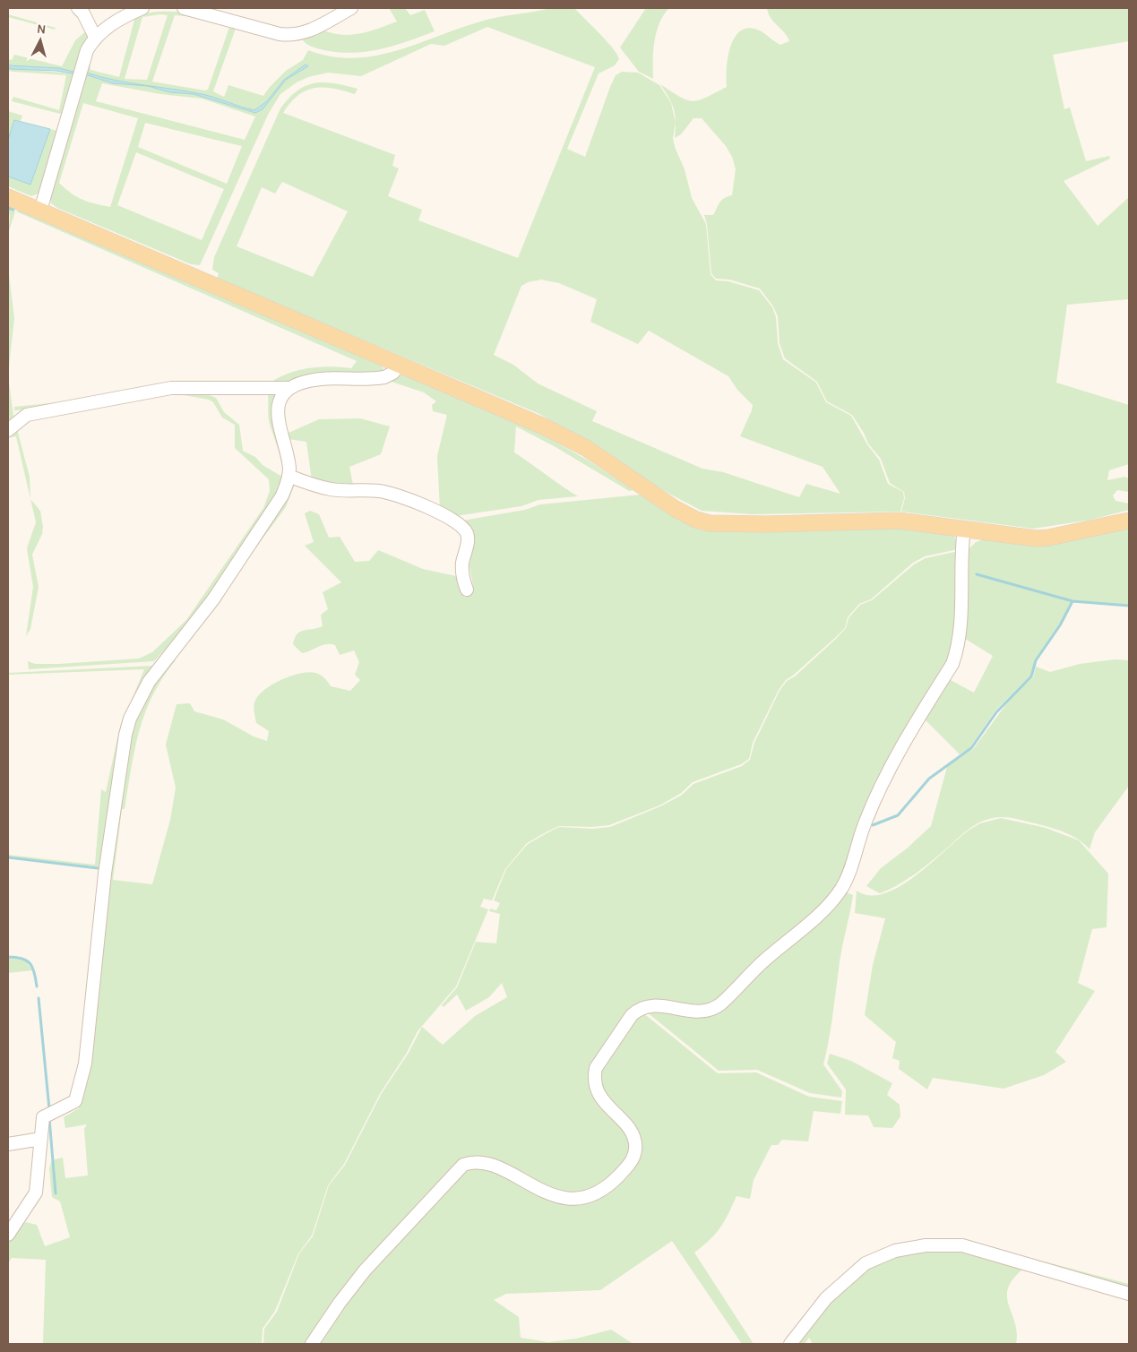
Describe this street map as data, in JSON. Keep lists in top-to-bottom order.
{
  "north": "top"
}
